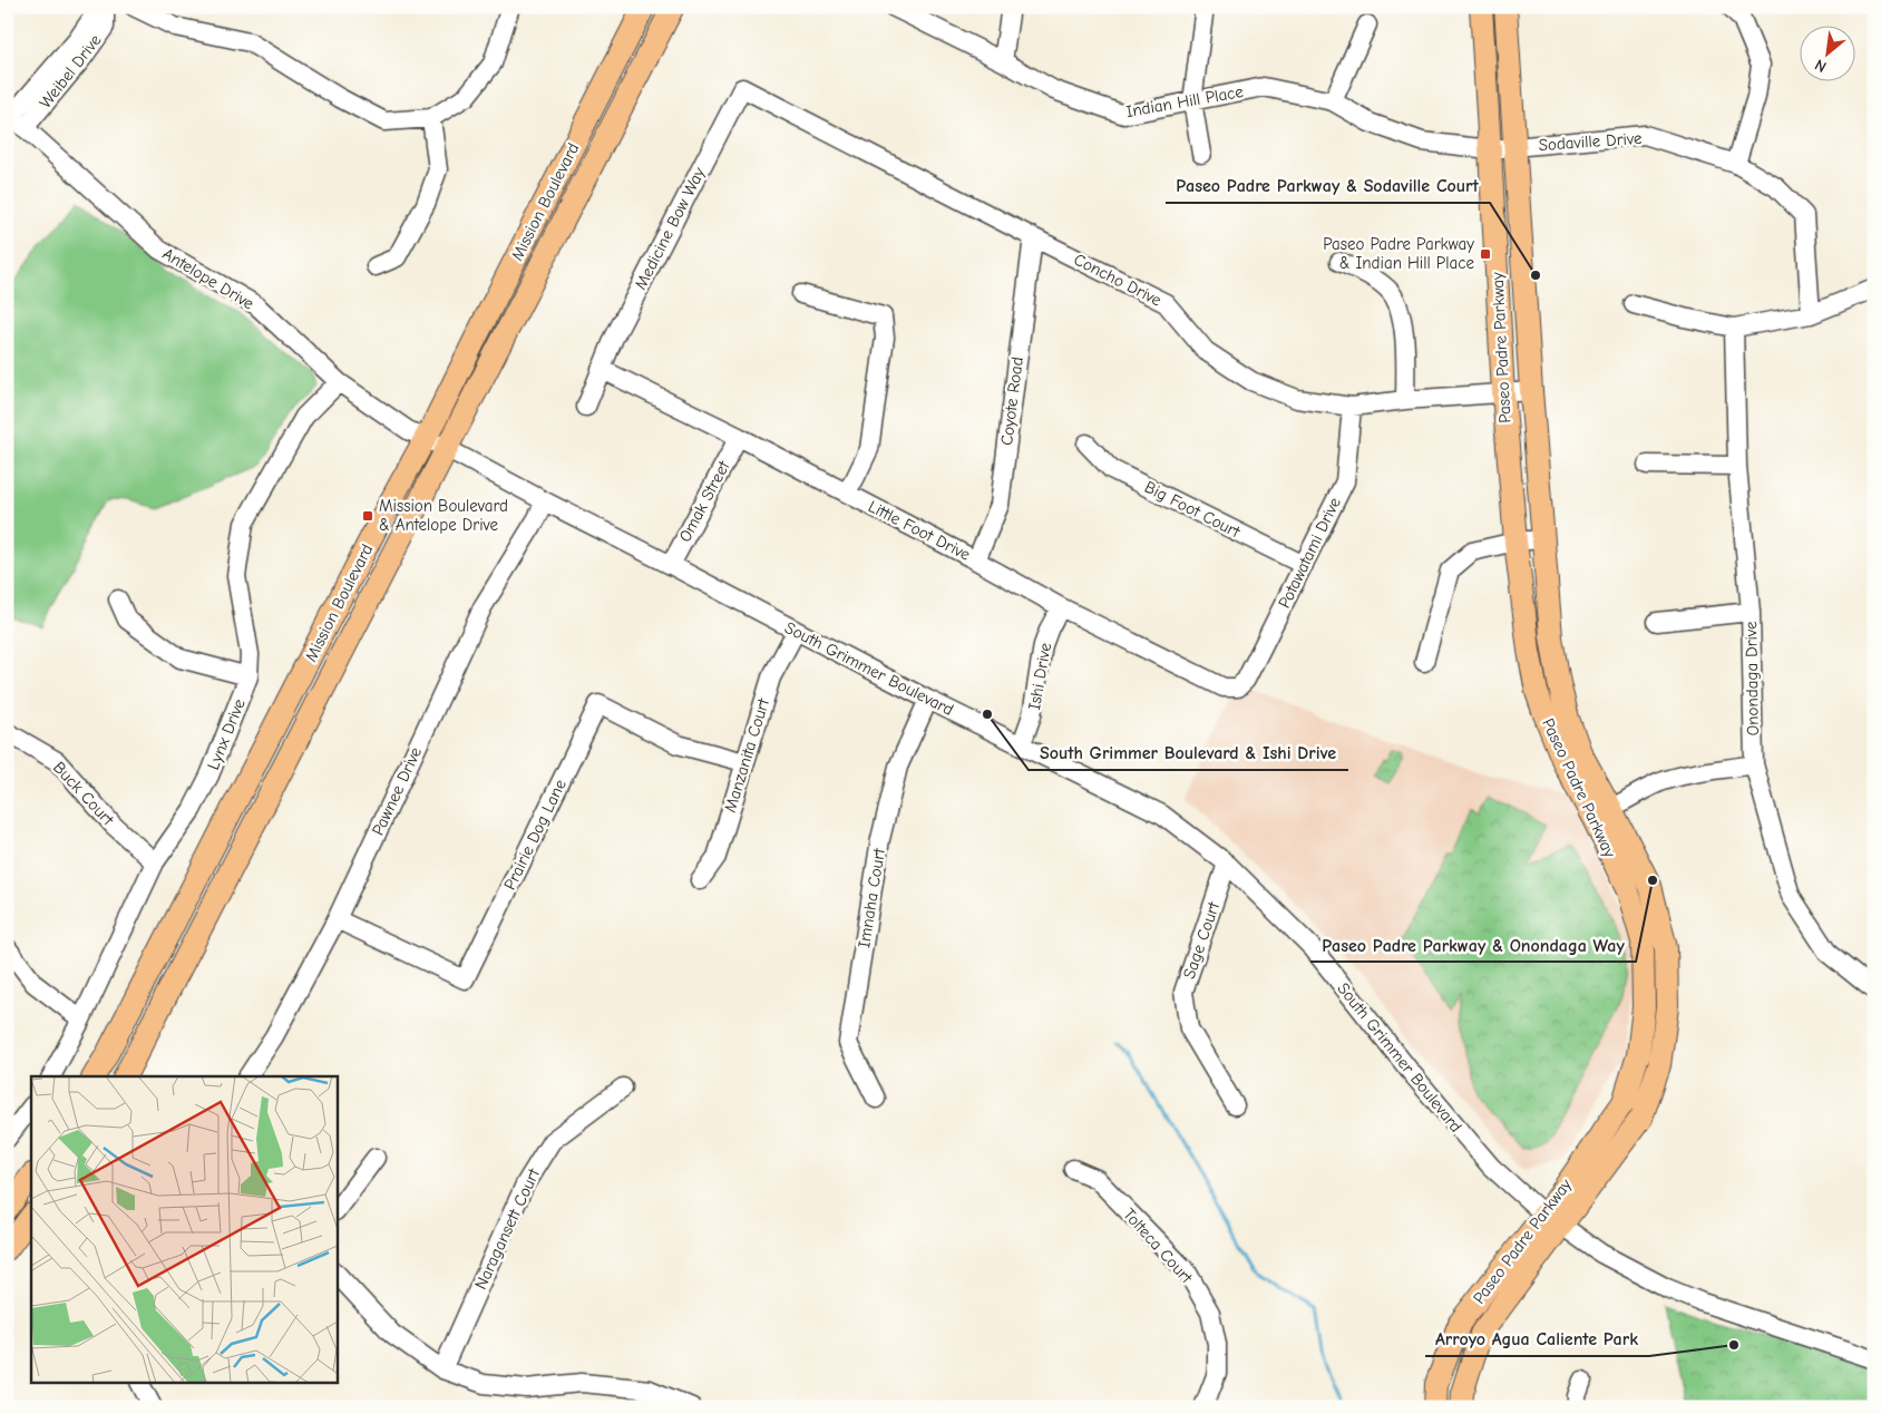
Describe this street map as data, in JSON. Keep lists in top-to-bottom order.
{
  "streets": {
    "main road": ["Mission Boulevard", "Paseo Padre Parkway"],
    "street": [
      "Weibel Drive",
      "Indian Hill Place",
      "Sodaville Drive",
      "Medicine Bow Way",
      "Antelope Drive",
      "Concho Drive",
      "Coyote Road",
      "Omak Street",
      "Big Foot Court",
      "Little Foot Drive",
      "Potawatami Drive",
      "South Grimmer Boulevard",
      "Ishi Drive",
      "Onondaga Drive",
      "Lynx Drive",
      "Manzanita Court",
      "Pawnee Drive",
      "Buck Court",
      "Prairie Dog Lane",
      "Imnaha Court",
      "Sage Court",
      "Naragansett Court",
      "Tolteca Court"
    ]
  },
  "crossings": [
    ["Weibel Drive", "Antelope Drive"],
    ["Indian Hill Place", "Sodaville Drive"],
    ["Indian Hill Place", "Paseo Padre Parkway"],
    ["Sodaville Drive", "Paseo Padre Parkway"],
    ["Mission Boulevard", "Antelope Drive"],
    ["Mission Boulevard", "South Grimmer Boulevard"],
    ["Medicine Bow Way", "Concho Drive"],
    ["Medicine Bow Way", "Little Foot Drive"],
    ["Antelope Drive", "South Grimmer Boulevard"],
    ["Antelope Drive", "Lynx Drive"],
    ["Concho Drive", "Paseo Padre Parkway"],
    ["Concho Drive", "Coyote Road"],
    ["Concho Drive", "Potawatami Drive"],
    ["Paseo Padre Parkway", "South Grimmer Boulevard"],
    ["Coyote Road", "Little Foot Drive"],
    ["Omak Street", "Little Foot Drive"],
    ["Omak Street", "South Grimmer Boulevard"],
    ["Big Foot Court", "Potawatami Drive"],
    ["Little Foot Drive", "Potawatami Drive"],
    ["Little Foot Drive", "Ishi Drive"],
    ["South Grimmer Boulevard", "Ishi Drive"],
    ["South Grimmer Boulevard", "Manzanita Court"],
    ["South Grimmer Boulevard", "Pawnee Drive"],
    ["South Grimmer Boulevard", "Imnaha Court"],
    ["South Grimmer Boulevard", "Sage Court"],
    ["Lynx Drive", "Buck Court"],
    ["Manzanita Court", "Prairie Dog Lane"],
    ["Pawnee Drive", "Prairie Dog Lane"]
  ],
  "places": {
    "transit": ["Paseo Padre Parkway & Indian Hill Place", "Mission Boulevard & Antelope Drive"],
    "other": [
      "Paseo Padre Parkway & Sodaville Court",
      "South Grimmer Boulevard & Ishi Drive",
      "Paseo Padre Parkway & Onondaga Way",
      "Arroyo Agua Caliente Park"
    ]
  },
  "north": "bottom left"
}
